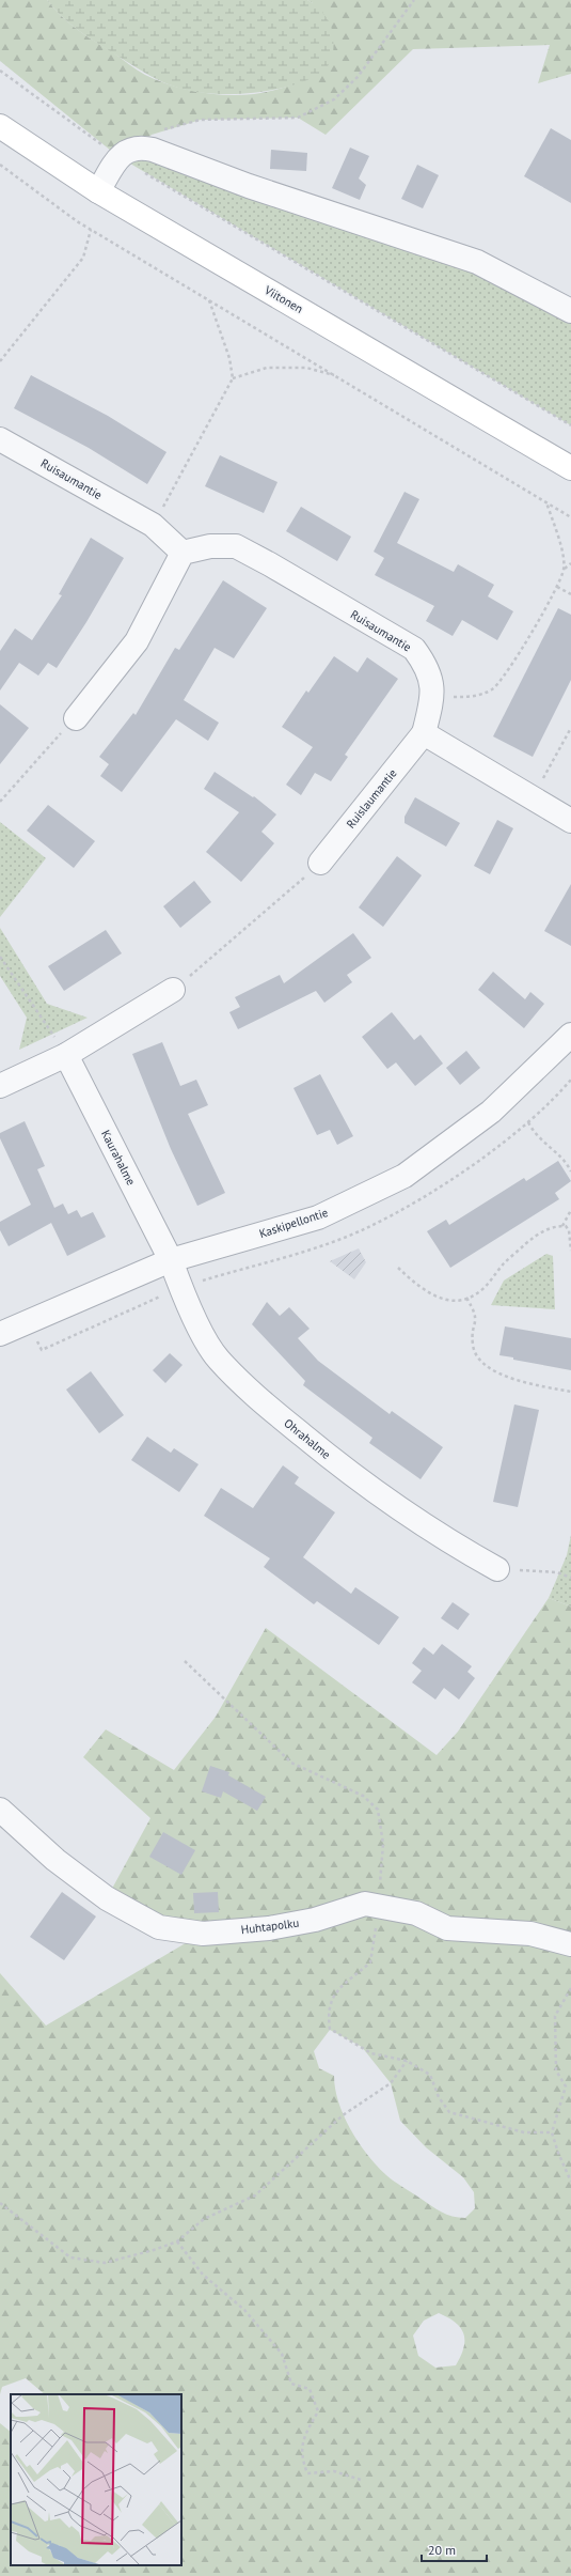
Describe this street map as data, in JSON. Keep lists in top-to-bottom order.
{
  "streets": {
    "main road": ["Viitonen"],
    "street": [
      "Ruisaumantie",
      "Ruislaumantie",
      "Kaurahalme",
      "Kaskipellontie",
      "Ohrahalme",
      "Huhtapolku"
    ]
  },
  "crossings": [
    ["Ruisaumantie", "Ruislaumantie"],
    ["Kaurahalme", "Kaskipellontie"],
    ["Kaurahalme", "Ohrahalme"],
    ["Kaskipellontie", "Ohrahalme"]
  ],
  "scale_bar": "20 m"
}
